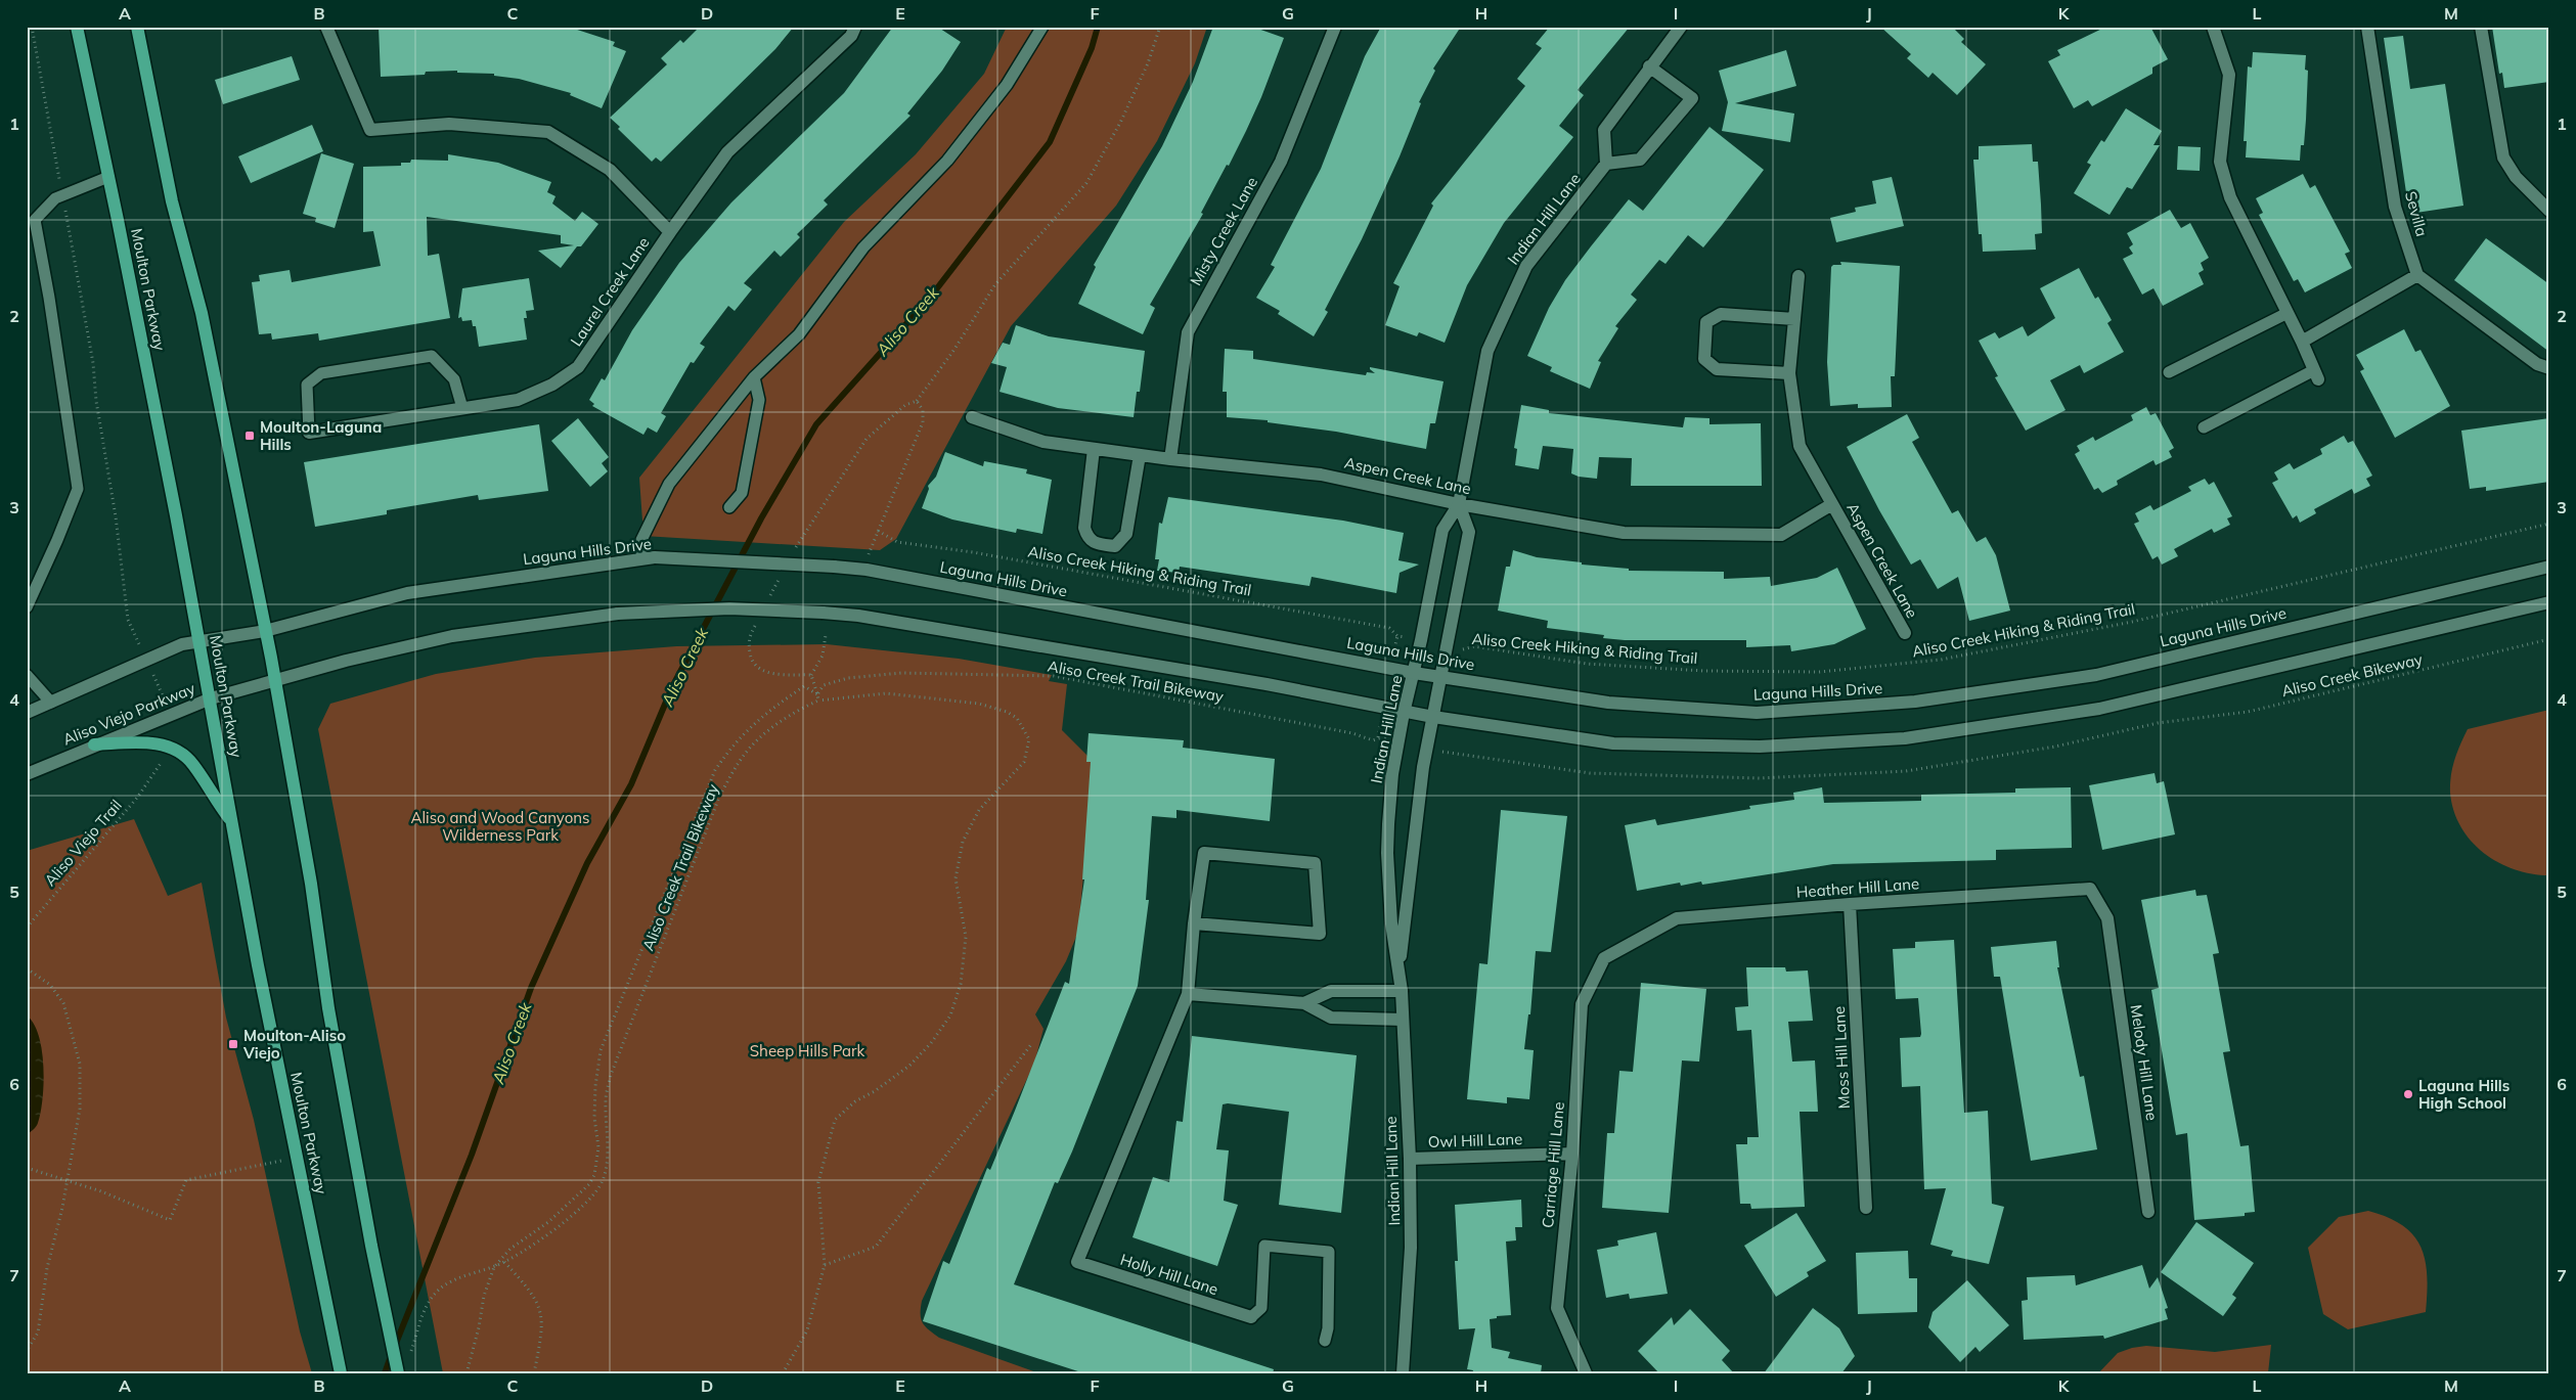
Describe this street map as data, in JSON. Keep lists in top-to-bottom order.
{
  "streets": {
    "main road": ["Moulton Parkway"],
    "street": [
      "Sevilla",
      "Indian Hill Lane",
      "Misty Creek Lane",
      "Laurel Creek Lane",
      "Aspen Creek Lane",
      "Laguna Hills Drive",
      "Aliso Viejo Parkway",
      "Heather Hill Lane",
      "Moss Hill Lane",
      "Melody Hill Lane",
      "Owl Hill Lane",
      "Carriage Hill Lane",
      "Holly Hill Lane"
    ],
    "path": [
      "Aliso Creek Hiking & Riding Trail",
      "Aliso Creek Bikeway",
      "Aliso Creek Trail Bikeway",
      "Aliso Viejo Trail"
    ]
  },
  "crossings": [
    ["Indian Hill Lane", "Aspen Creek Lane"],
    ["Indian Hill Lane", "Laguna Hills Drive"],
    ["Indian Hill Lane", "Owl Hill Lane"],
    ["Misty Creek Lane", "Aspen Creek Lane"],
    ["Moulton Parkway", "Aliso Viejo Parkway"],
    ["Heather Hill Lane", "Moss Hill Lane"],
    ["Heather Hill Lane", "Melody Hill Lane"],
    ["Heather Hill Lane", "Carriage Hill Lane"],
    ["Owl Hill Lane", "Carriage Hill Lane"]
  ],
  "water": ["Aliso Creek"],
  "parks": ["Aliso and Wood Canyons Wilderness Park", "Sheep Hills Park"],
  "places": {
    "transit": ["Moulton-Laguna Hills", "Moulton-Aliso Viejo"],
    "other": ["Laguna Hills High School"]
  },
  "grid": {
    "columns": [
      "A",
      "B",
      "C",
      "D",
      "E",
      "F",
      "G",
      "H",
      "I",
      "J",
      "K",
      "L",
      "M"
    ],
    "rows": [
      "1",
      "2",
      "3",
      "4",
      "5",
      "6",
      "7"
    ]
  }
}
